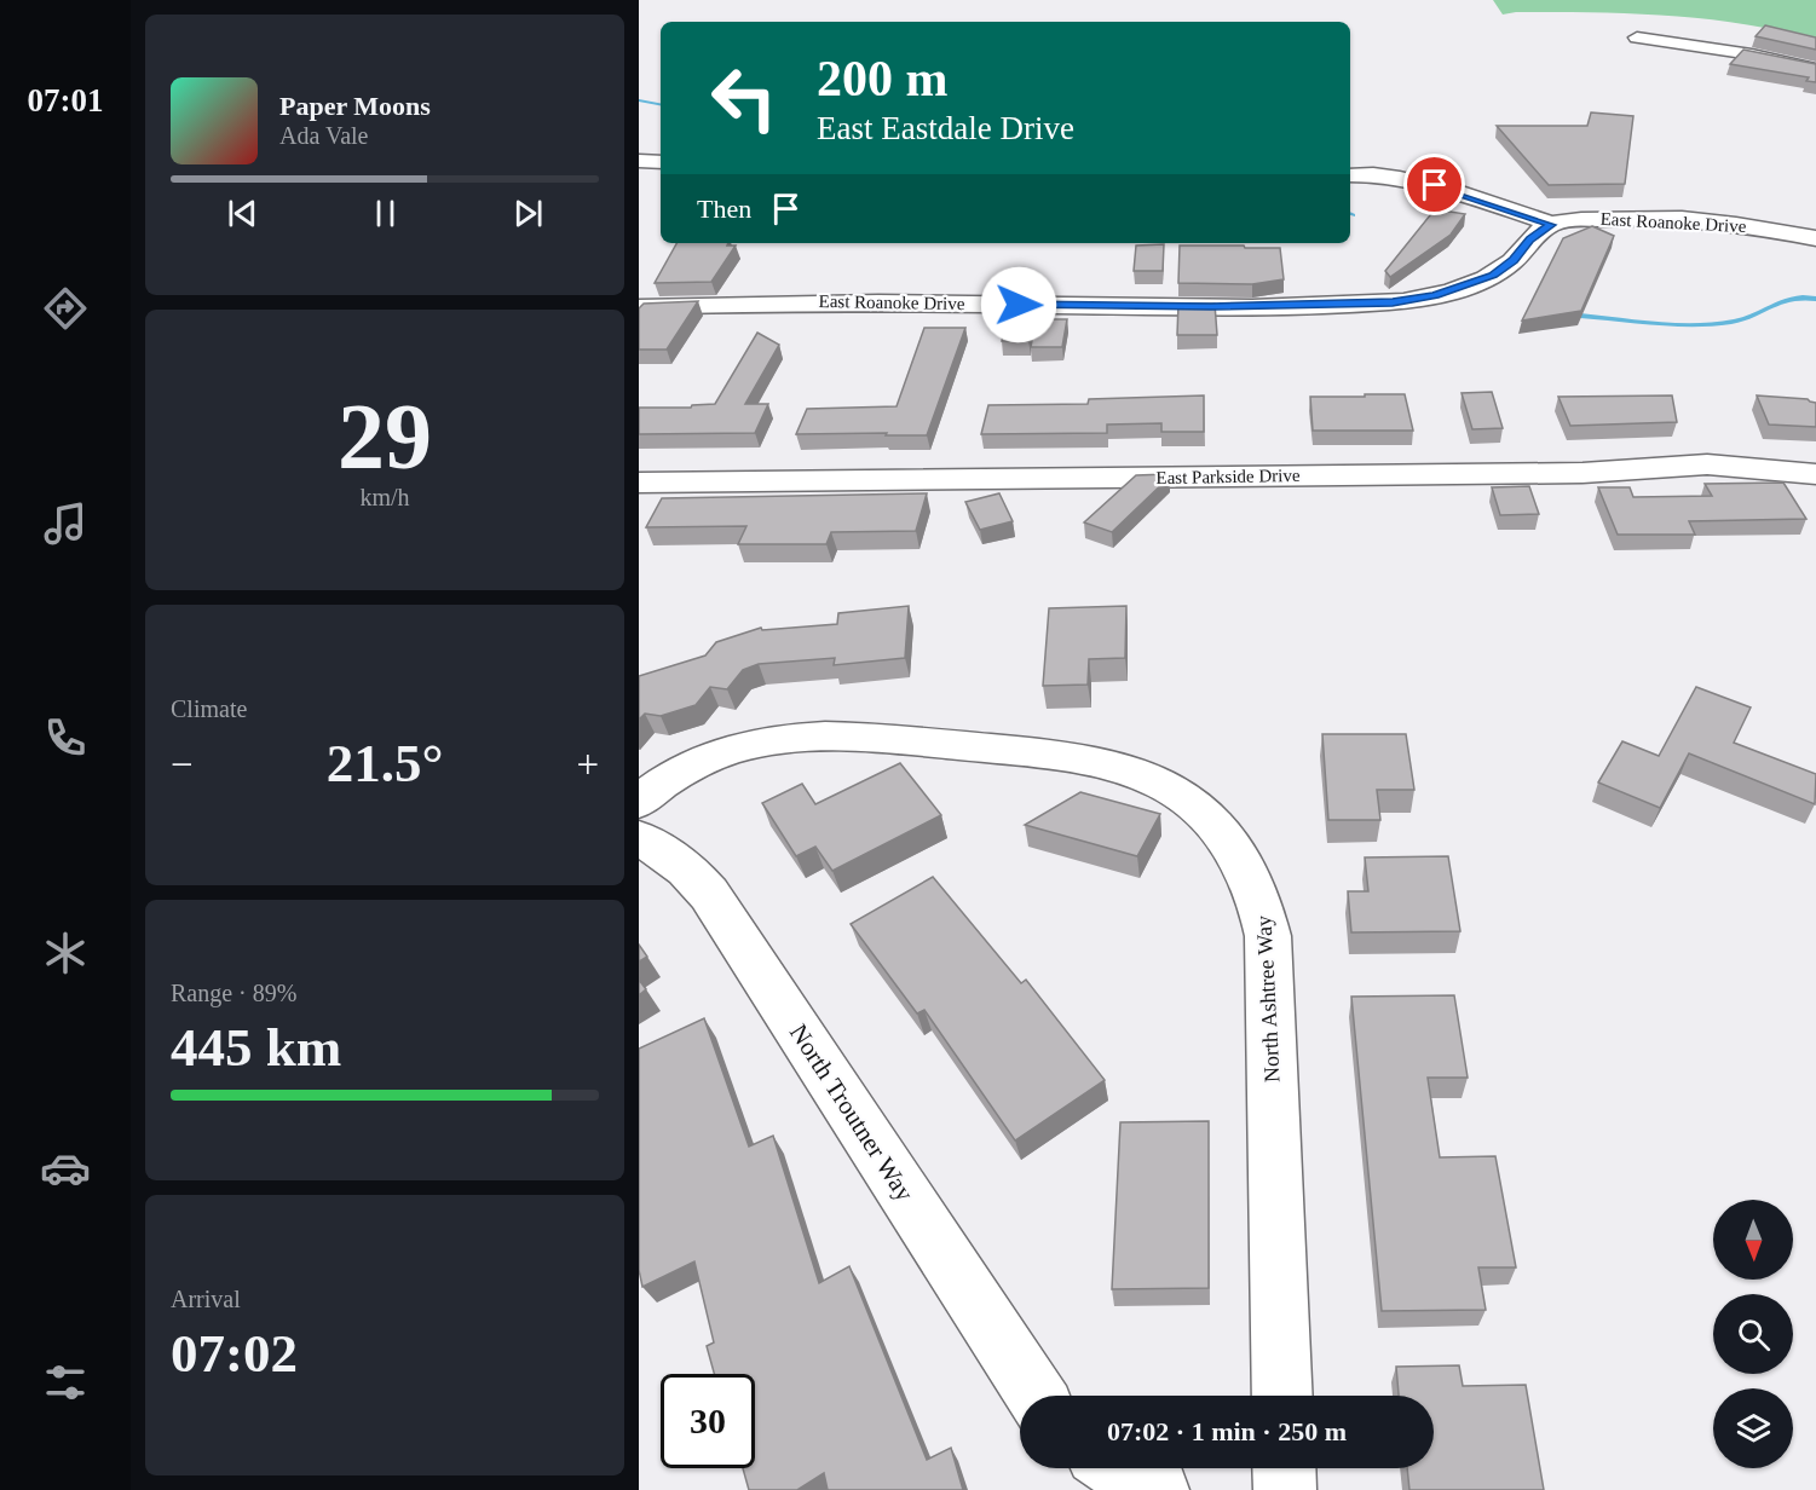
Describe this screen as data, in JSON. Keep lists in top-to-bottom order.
{
  "streets": {
    "street": [
      "East Roanoke Drive",
      "East Parkside Drive",
      "North Ashtree Way",
      "North Troutner Way"
    ]
  },
  "north": "bottom",
  "page": {
    "tabs": "07:01",
    "turn": ["200 m", "East Eastdale Drive"],
    "song": ["Paper Moons", "Ada Vale"],
    "then": "Then",
    "tile": [
      ["29", "km/h"],
      "Climate",
      ["Range · 89%", "445 km"],
      ["Arrival", "07:02"]
    ],
    "heat": ["−", "21.5°", "+"],
    "limit": "30",
    "trip": "07:02 · 1 min · 250 m"
  }
}
